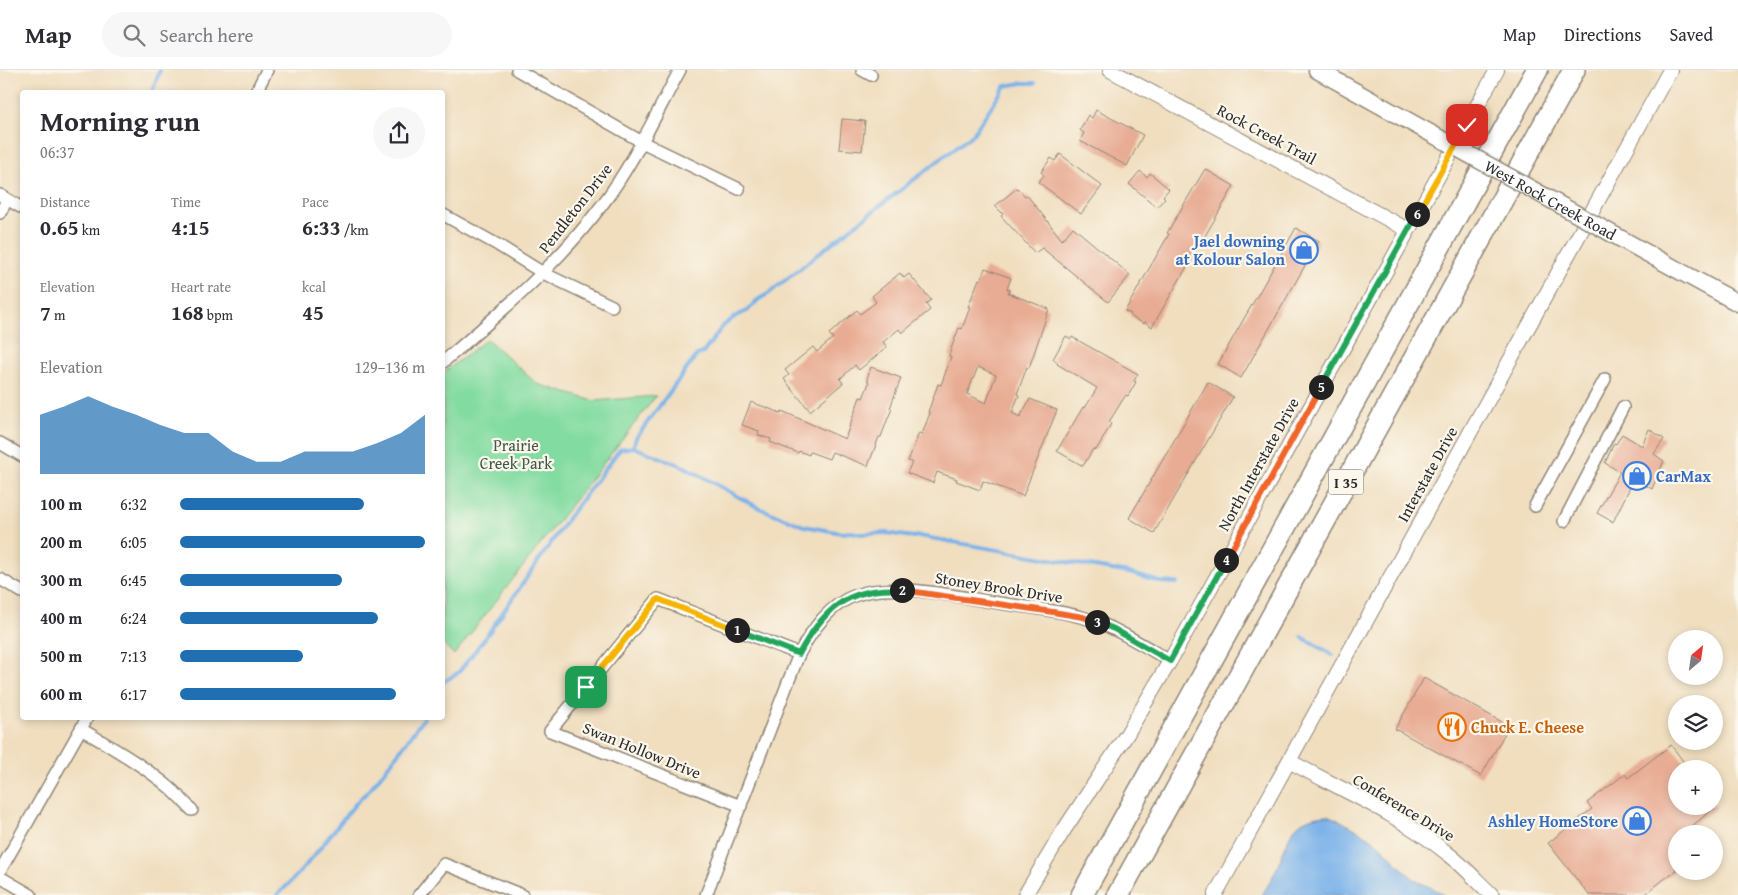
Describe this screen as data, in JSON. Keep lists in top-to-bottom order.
{
  "streets": {
    "highway": ["I 35"],
    "main road": ["West Rock Creek Road"],
    "street": [
      "Rock Creek Trail",
      "Pendleton Drive",
      "North Interstate Drive",
      "Interstate Drive",
      "Stoney Brook Drive",
      "Swan Hollow Drive",
      "Conference Drive"
    ]
  },
  "crossings": [
    ["Rock Creek Trail", "North Interstate Drive"],
    ["North Interstate Drive", "Stoney Brook Drive"],
    ["Interstate Drive", "Conference Drive"],
    ["Stoney Brook Drive", "Swan Hollow Drive"]
  ],
  "parks": ["Prairie Creek Park"],
  "places": {
    "shop": ["Jael downing at Kolour Salon", "CarMax", "Ashley HomeStore"],
    "restaurant": ["Chuck E. Cheese"]
  },
  "north": "top right",
  "page": {
    "header": "Map",
    "search": "Search here",
    "nav": ["Map", "Directions", "Saved"],
    "heading": ["Morning run", "06:37"],
    "stats": [
      ["Distance", "0.65 km"],
      ["Time", "4:15"],
      ["Pace", "6:33 /km"],
      ["Elevation", "7 m"],
      ["Heart rate", "168 bpm"],
      ["kcal", "45"]
    ],
    "pins": [
      "6",
      "5",
      "4",
      "2",
      "3",
      "1"
    ],
    "chart": ["Elevation", "129–136 m"],
    "list": [
      {
        "name": "100 m",
        "note": "6:32"
      },
      {
        "name": "200 m",
        "note": "6:05"
      },
      {
        "name": "300 m",
        "note": "6:45"
      },
      {
        "name": "400 m",
        "note": "6:24"
      },
      {
        "name": "500 m",
        "note": "7:13"
      },
      {
        "name": "600 m",
        "note": "6:17"
      }
    ],
    "map_buttons": ["+", "−"]
  }
}
